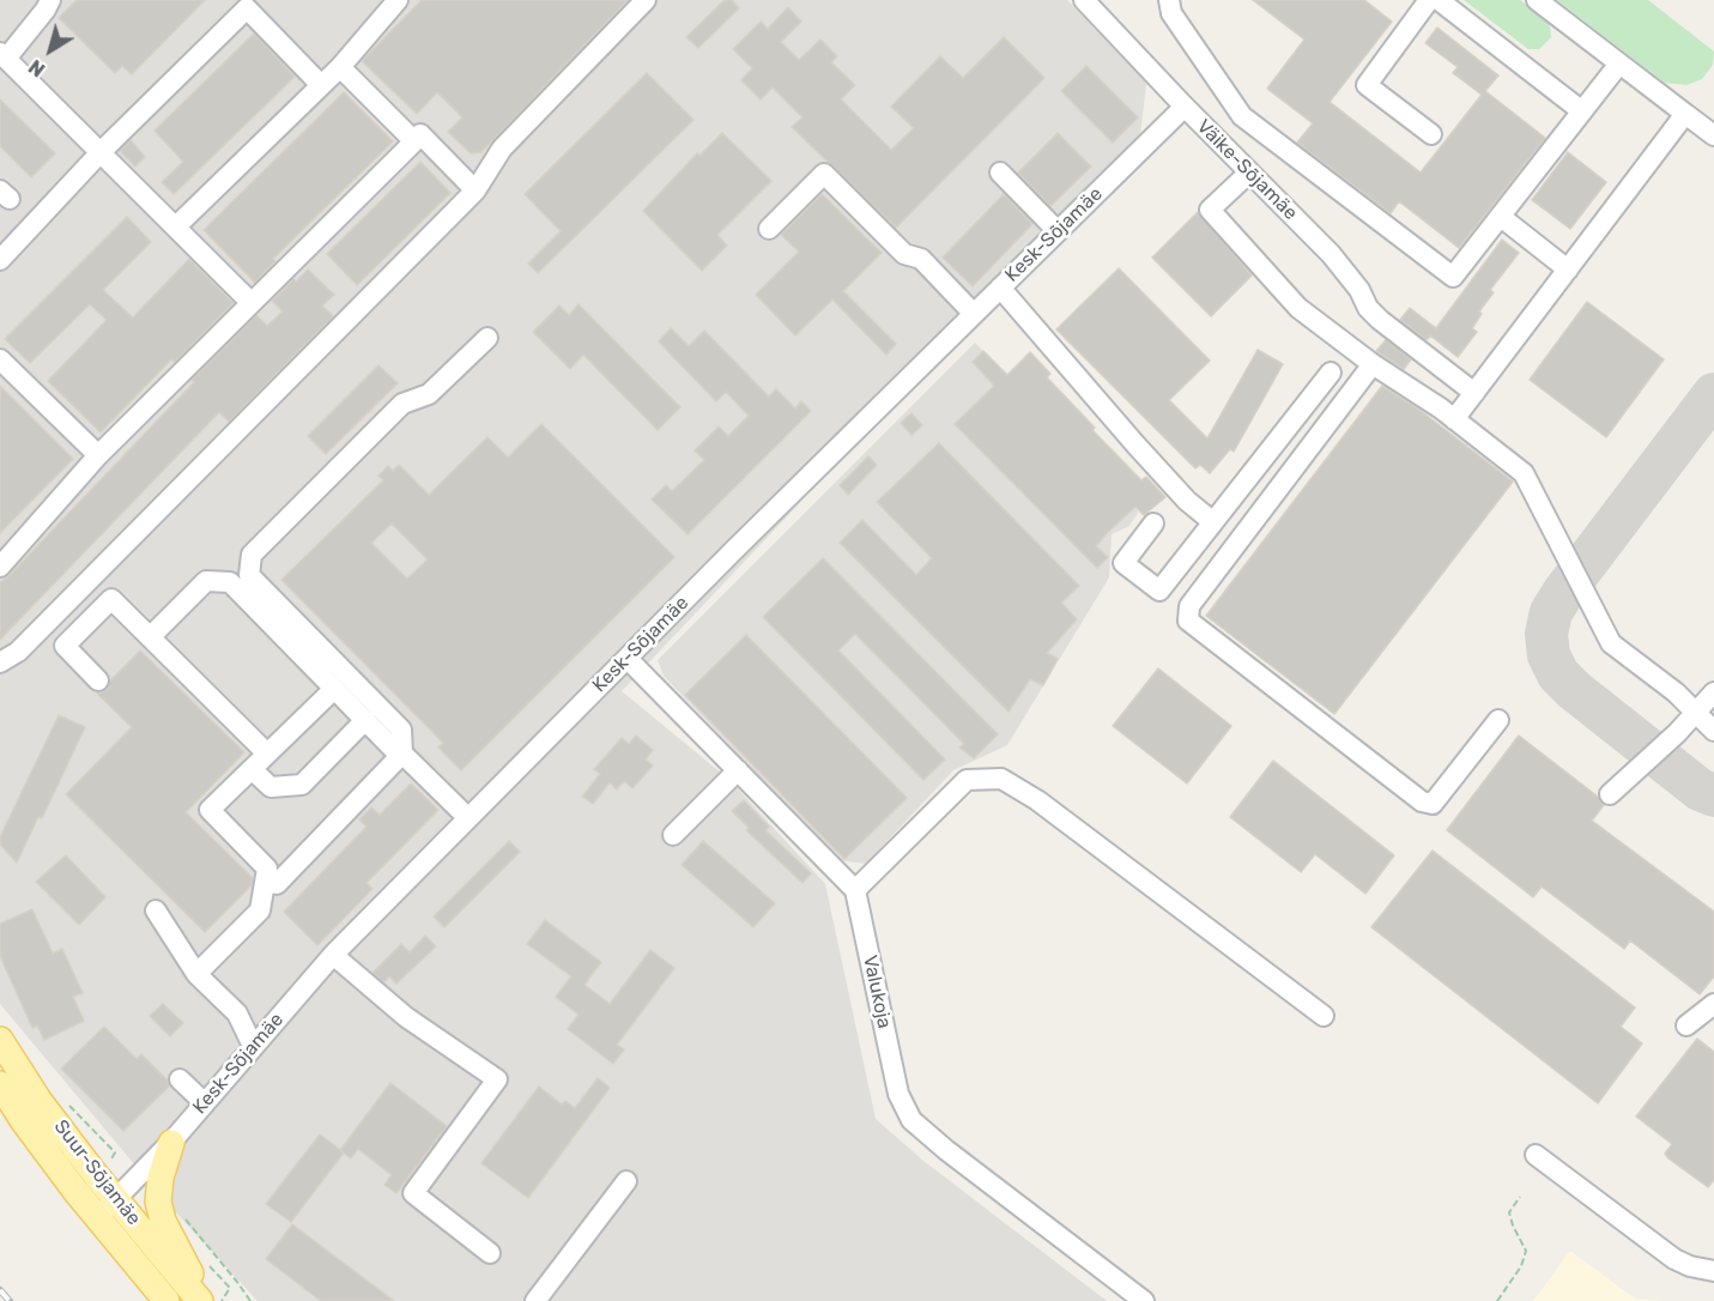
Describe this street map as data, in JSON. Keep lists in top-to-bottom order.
{
  "streets": {
    "main road": ["Suur-Sõjamäe"],
    "street": ["Väike-Sõjamäe", "Kesk-Sõjamäe", "Valukoja"]
  },
  "crossings": [
    ["Väike-Sõjamäe", "Kesk-Sõjamäe"],
    ["Kesk-Sõjamäe", "Suur-Sõjamäe"]
  ],
  "north": "bottom left"
}
